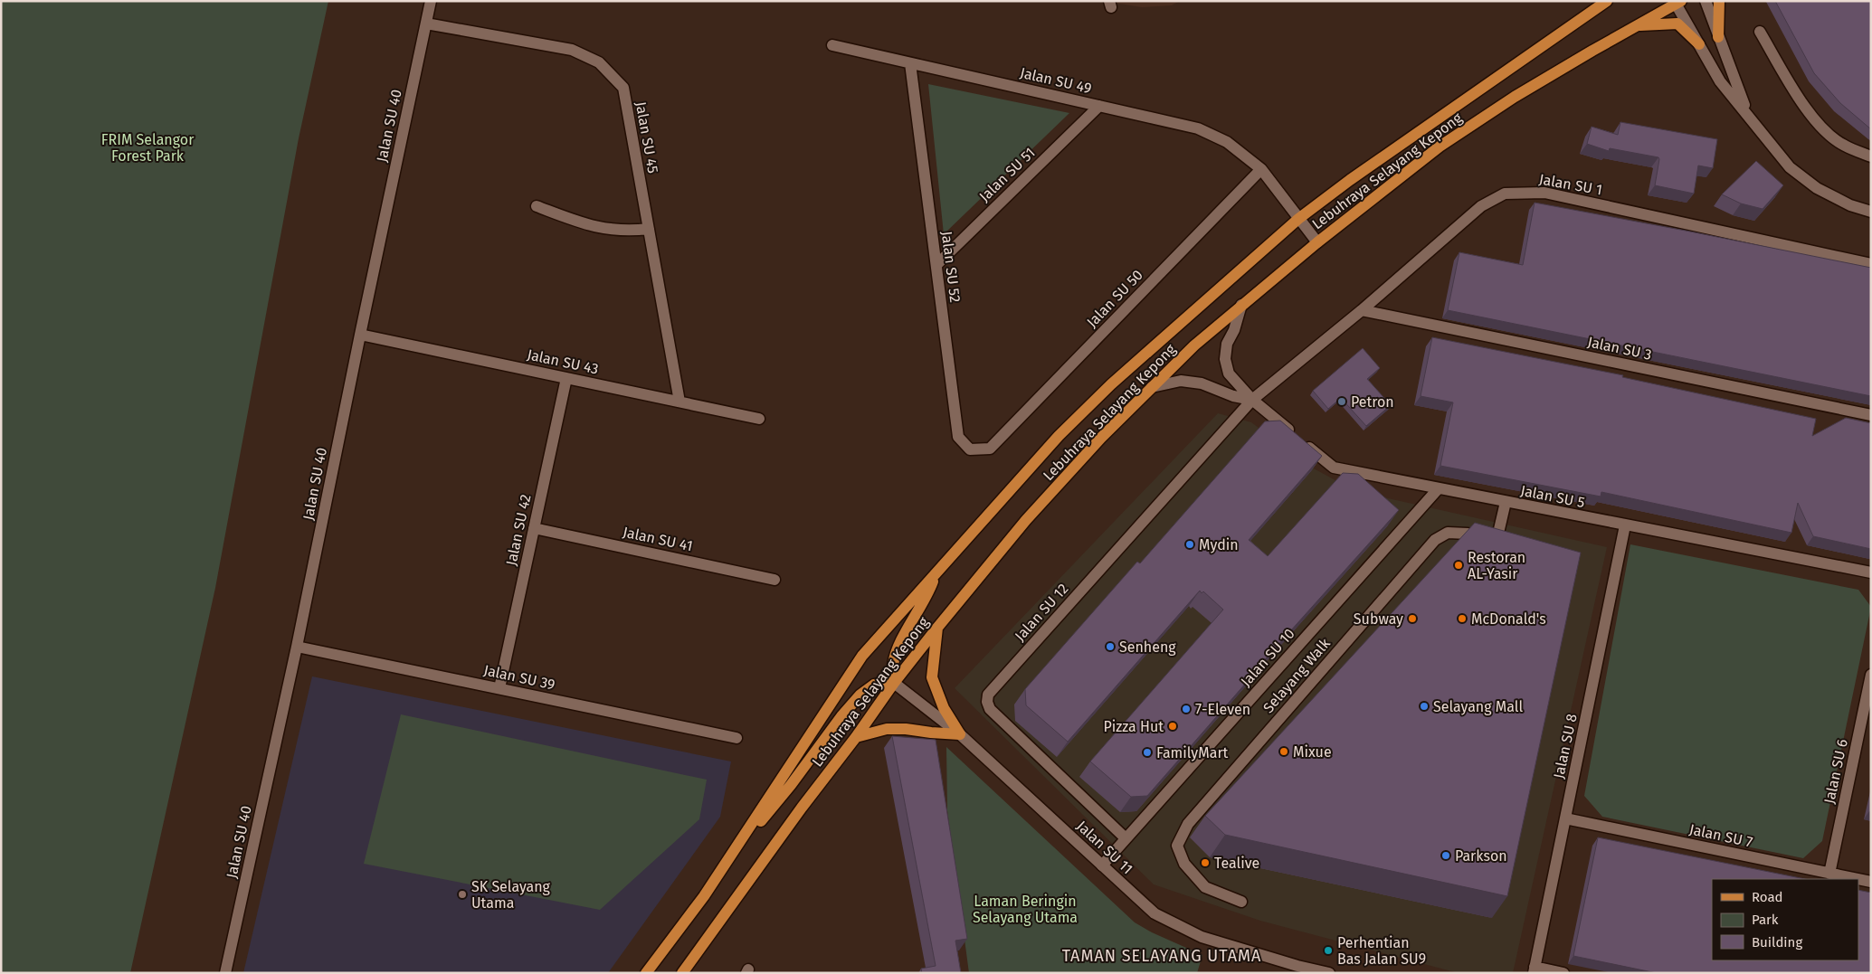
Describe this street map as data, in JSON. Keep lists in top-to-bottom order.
{
  "streets": {
    "main road": ["Lebuhraya Selayang Kepong"],
    "street": [
      "Jalan SU 49",
      "Jalan SU 40",
      "Jalan SU 45",
      "Jalan SU 51",
      "Jalan SU 1",
      "Jalan SU 52",
      "Jalan SU 50",
      "Jalan SU 3",
      "Jalan SU 43",
      "Jalan SU 5",
      "Jalan SU 42",
      "Jalan SU 41",
      "Jalan SU 12",
      "Jalan SU 10",
      "Selayang Walk",
      "Jalan SU 39",
      "Jalan SU 8",
      "Jalan SU 6",
      "Jalan SU 7",
      "Jalan SU 11"
    ]
  },
  "crossings": [
    ["Jalan SU 49", "Lebuhraya Selayang Kepong"],
    ["Jalan SU 49", "Jalan SU 51"],
    ["Jalan SU 49", "Jalan SU 52"],
    ["Jalan SU 49", "Jalan SU 50"],
    ["Jalan SU 40", "Jalan SU 45"],
    ["Jalan SU 40", "Jalan SU 43"],
    ["Jalan SU 40", "Jalan SU 39"],
    ["Jalan SU 45", "Jalan SU 43"],
    ["Lebuhraya Selayang Kepong", "Jalan SU 5"],
    ["Lebuhraya Selayang Kepong", "Jalan SU 11"],
    ["Jalan SU 51", "Jalan SU 52"],
    ["Jalan SU 1", "Jalan SU 3"],
    ["Jalan SU 1", "Jalan SU 5"],
    ["Jalan SU 1", "Jalan SU 12"],
    ["Jalan SU 52", "Jalan SU 50"],
    ["Jalan SU 43", "Jalan SU 42"],
    ["Jalan SU 5", "Jalan SU 12"],
    ["Jalan SU 5", "Jalan SU 10"],
    ["Jalan SU 5", "Selayang Walk"],
    ["Jalan SU 5", "Jalan SU 8"],
    ["Jalan SU 42", "Jalan SU 41"],
    ["Jalan SU 42", "Jalan SU 39"],
    ["Jalan SU 12", "Jalan SU 10"],
    ["Jalan SU 10", "Jalan SU 11"],
    ["Jalan SU 8", "Jalan SU 7"],
    ["Jalan SU 6", "Jalan SU 7"]
  ],
  "districts": ["TAMAN SELAYANG UTAMA"],
  "parks": ["FRIM Selangor Forest Park", "Laman Beringin Selayang Utama"],
  "places": [
    "Petron",
    "Mydin",
    "Restoran AL-Yasir",
    "Subway",
    "McDonald's",
    "Senheng",
    "Selayang Mall",
    "7-Eleven",
    "Pizza Hut",
    "Mixue",
    "FamilyMart",
    "Parkson",
    "Tealive",
    "SK Selayang Utama",
    "Perhentian Bas Jalan SU9"
  ],
  "legend": ["Road", "Park", "Building"]
}
